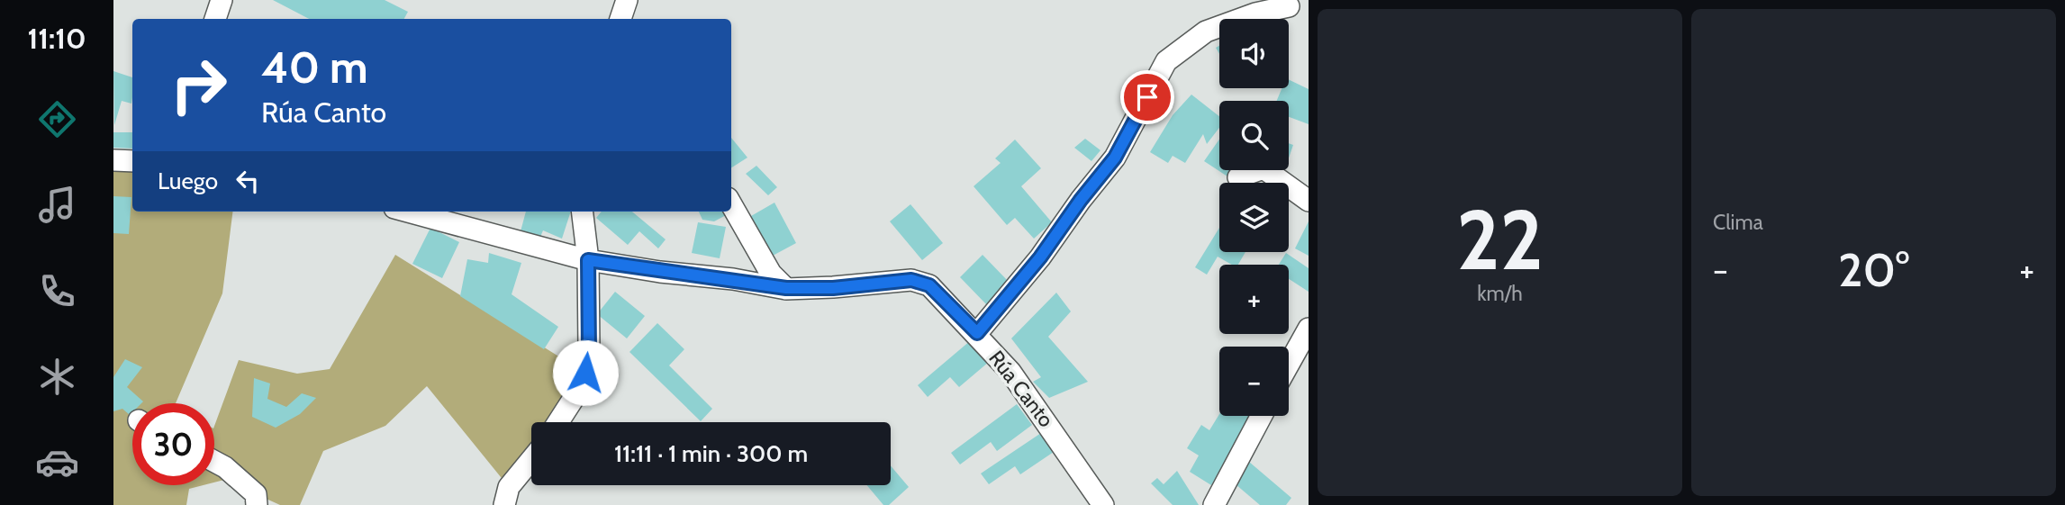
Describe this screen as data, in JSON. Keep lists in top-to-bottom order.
{
  "streets": {
    "street": ["Rúa Canto"]
  },
  "page": {
    "tabs": "11:10",
    "tile": [
      ["22", "km/h"],
      "Clima"
    ],
    "map_buttons": ["+", "−"],
    "turn": ["40 m", "Rúa Canto"],
    "then": "Luego",
    "heat": ["−", "20°", "+"],
    "limit": "30",
    "trip": "11:11 · 1 min · 300 m"
  }
}
